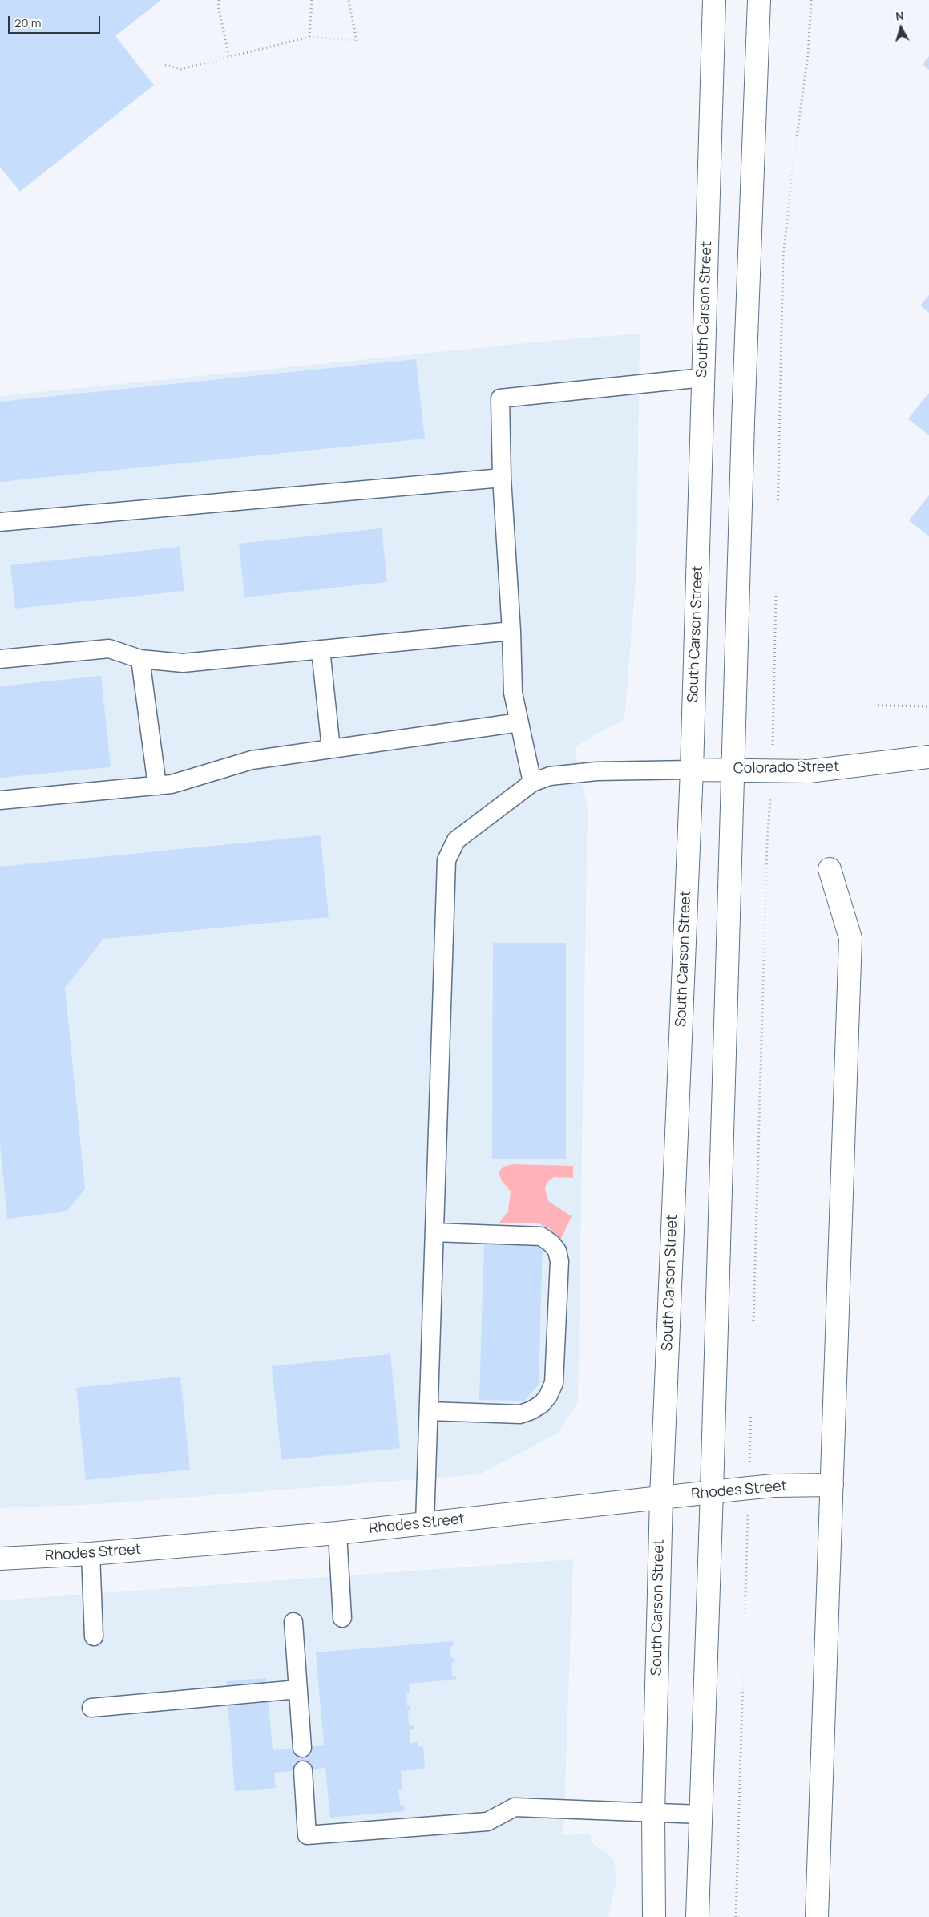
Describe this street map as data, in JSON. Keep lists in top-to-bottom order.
{
  "streets": {
    "main road": ["South Carson Street", "Colorado Street", "Rhodes Street"]
  },
  "crossings": [
    ["South Carson Street", "Colorado Street"],
    ["South Carson Street", "Rhodes Street"]
  ],
  "scale_bar": "20 m",
  "north": "top"
}
